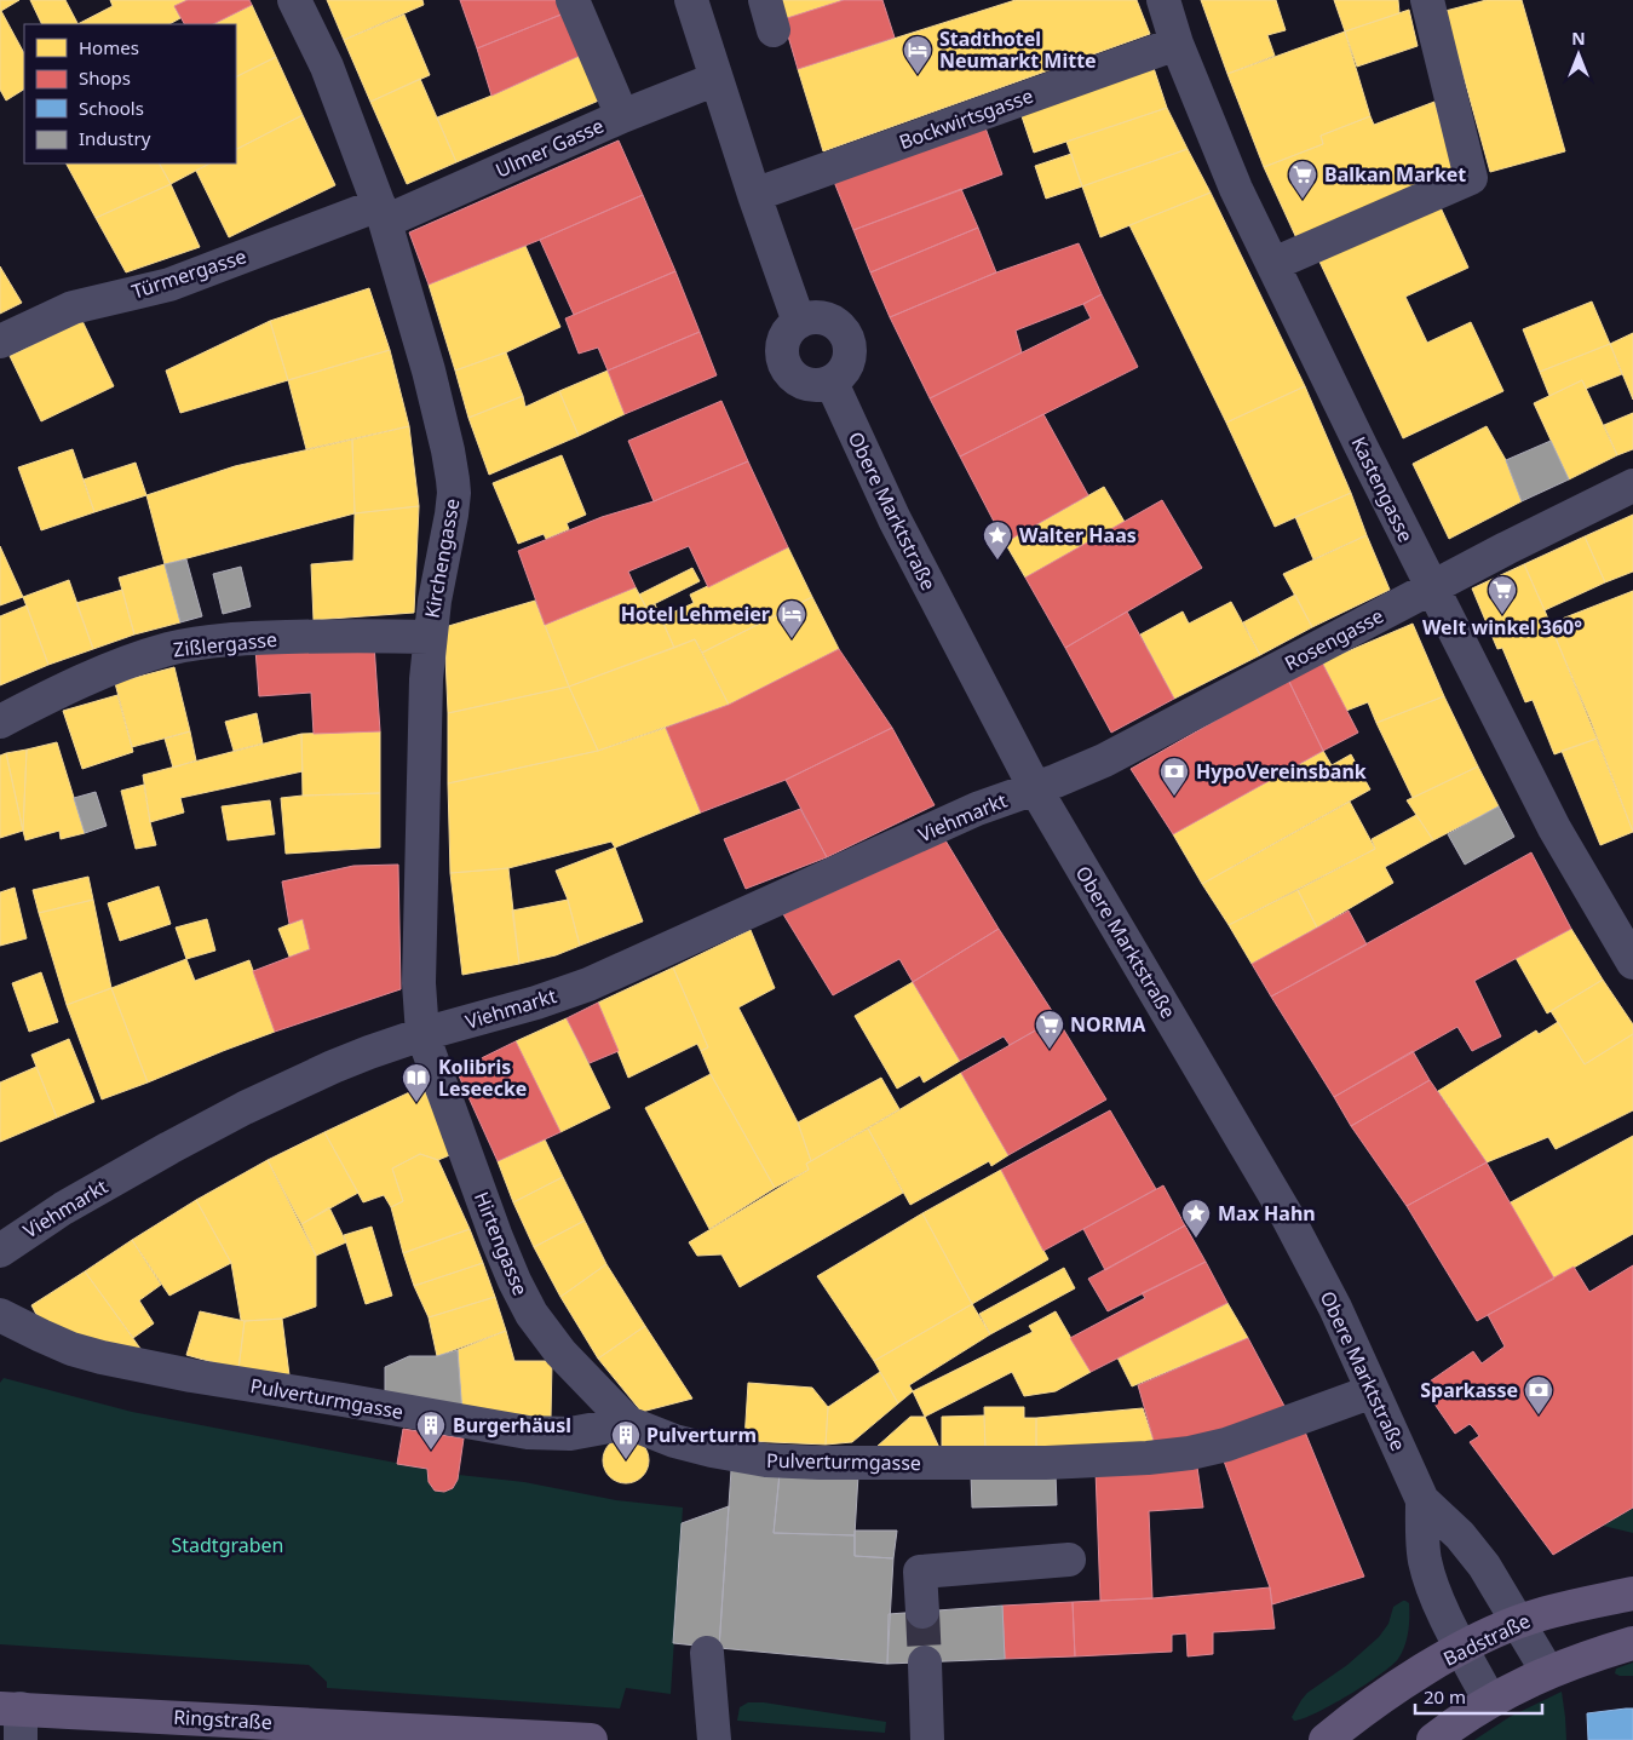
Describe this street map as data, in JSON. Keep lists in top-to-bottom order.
{
  "streets": {
    "main road": ["Badstraße", "Ringstraße"],
    "street": [
      "Bockwirtsgasse",
      "Ulmer Gasse",
      "Türmergasse",
      "Kastengasse",
      "Obere Marktstraße",
      "Kirchengasse",
      "Rosengasse",
      "Zißlergasse",
      "Viehmarkt",
      "Hirtengasse",
      "Pulverturmgasse"
    ]
  },
  "crossings": [
    ["Bockwirtsgasse", "Kastengasse"],
    ["Ulmer Gasse", "Türmergasse"],
    ["Ulmer Gasse", "Kirchengasse"],
    ["Türmergasse", "Kirchengasse"],
    ["Kastengasse", "Rosengasse"],
    ["Obere Marktstraße", "Rosengasse"],
    ["Obere Marktstraße", "Viehmarkt"],
    ["Obere Marktstraße", "Pulverturmgasse"],
    ["Obere Marktstraße", "Badstraße"],
    ["Kirchengasse", "Zißlergasse"],
    ["Kirchengasse", "Viehmarkt"],
    ["Kirchengasse", "Hirtengasse"],
    ["Rosengasse", "Viehmarkt"],
    ["Viehmarkt", "Hirtengasse"],
    ["Hirtengasse", "Pulverturmgasse"]
  ],
  "parks": ["Stadtgraben"],
  "places": {
    "hotel": ["Stadthotel Neumarkt Mitte", "Hotel Lehmeier"],
    "supermarket": ["Balkan Market", "Welt winkel 360°", "NORMA"],
    "place": ["Walter Haas", "Max Hahn"],
    "bank": ["HypoVereinsbank", "Sparkasse"],
    "library": ["Kolibris Leseecke"],
    "building": ["Burgerhäusl", "Pulverturm"]
  },
  "legend": [
    "Homes",
    "Shops",
    "Schools",
    "Industry"
  ],
  "scale_bar": "20 m",
  "north": "top"
}
